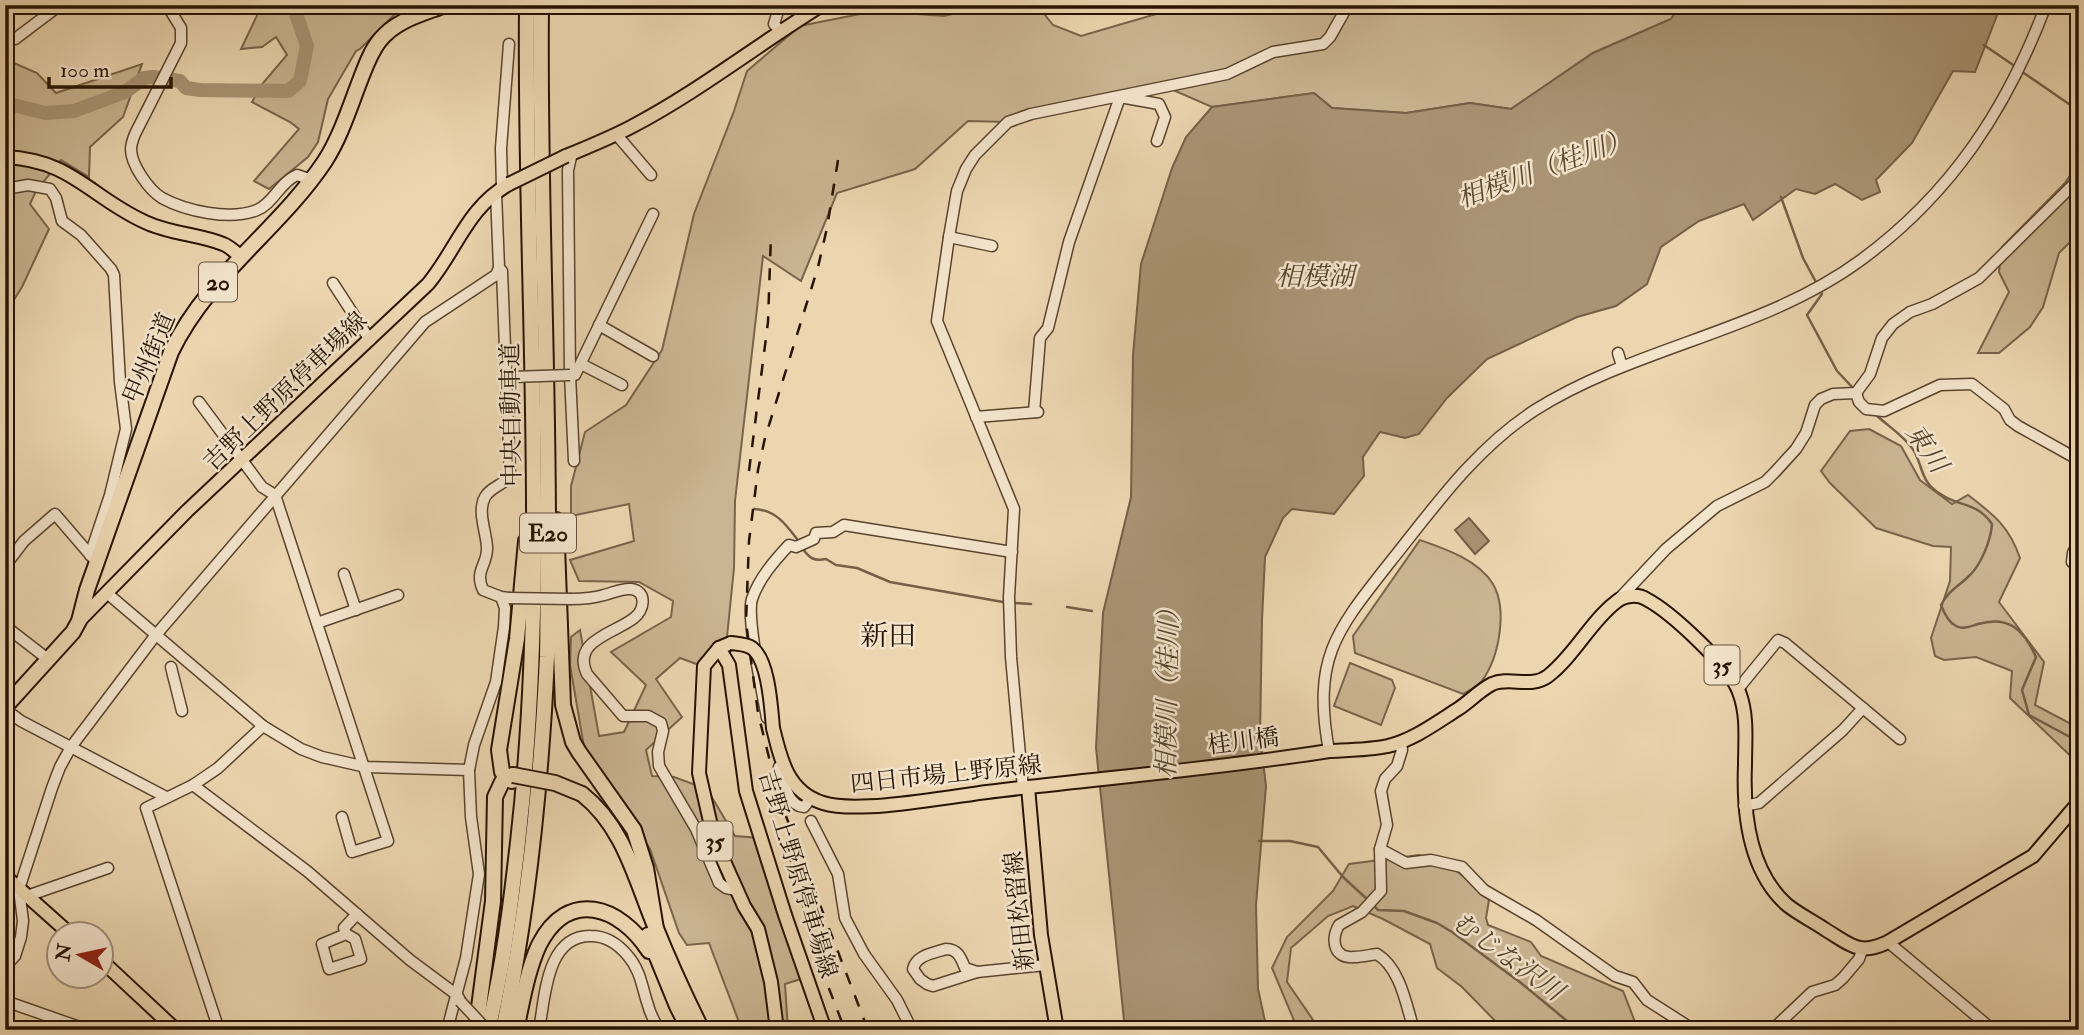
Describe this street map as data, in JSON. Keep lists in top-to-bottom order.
{
  "streets": {
    "highway": [
      "20",
      "甲州街道",
      "中央自動車道",
      "E20"
    ],
    "main road": [
      "吉野上野原停車場線",
      "35",
      "桂川橋",
      "四日市場上野原線",
      "新田松留線"
    ]
  },
  "crossings": [
    ["甲州街道", "吉野上野原停車場線"],
    ["吉野上野原停車場線", "35"],
    ["桂川橋", "四日市場上野原線"],
    ["四日市場上野原線", "新田松留線"]
  ],
  "districts": ["新田"],
  "water": [
    "相模川（桂川）",
    "相模湖",
    "東川",
    "むじな沢川"
  ],
  "scale_bar": "100 m",
  "north": "left"
}
